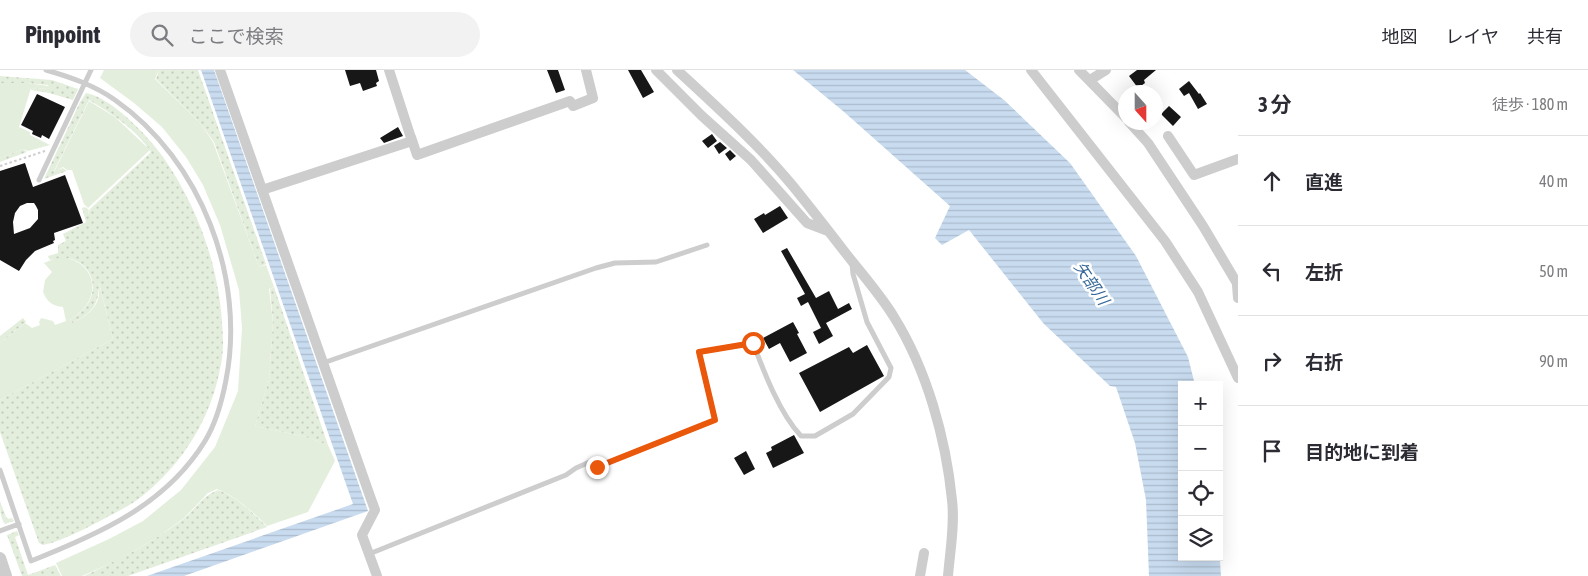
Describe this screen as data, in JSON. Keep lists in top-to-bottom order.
{
  "water": ["矢部川"],
  "north": "bottom",
  "page": {
    "header": "Pinpoint",
    "search": "ここで検索",
    "nav": ["地図", "レイヤ", "共有"],
    "heading": ["3 分", "徒歩 · 180 m"],
    "list": [
      ["直進", "40 m"],
      ["左折", "50 m"],
      ["右折", "90 m"],
      "目的地に到着"
    ],
    "map_buttons": ["+", "−"]
  }
}
